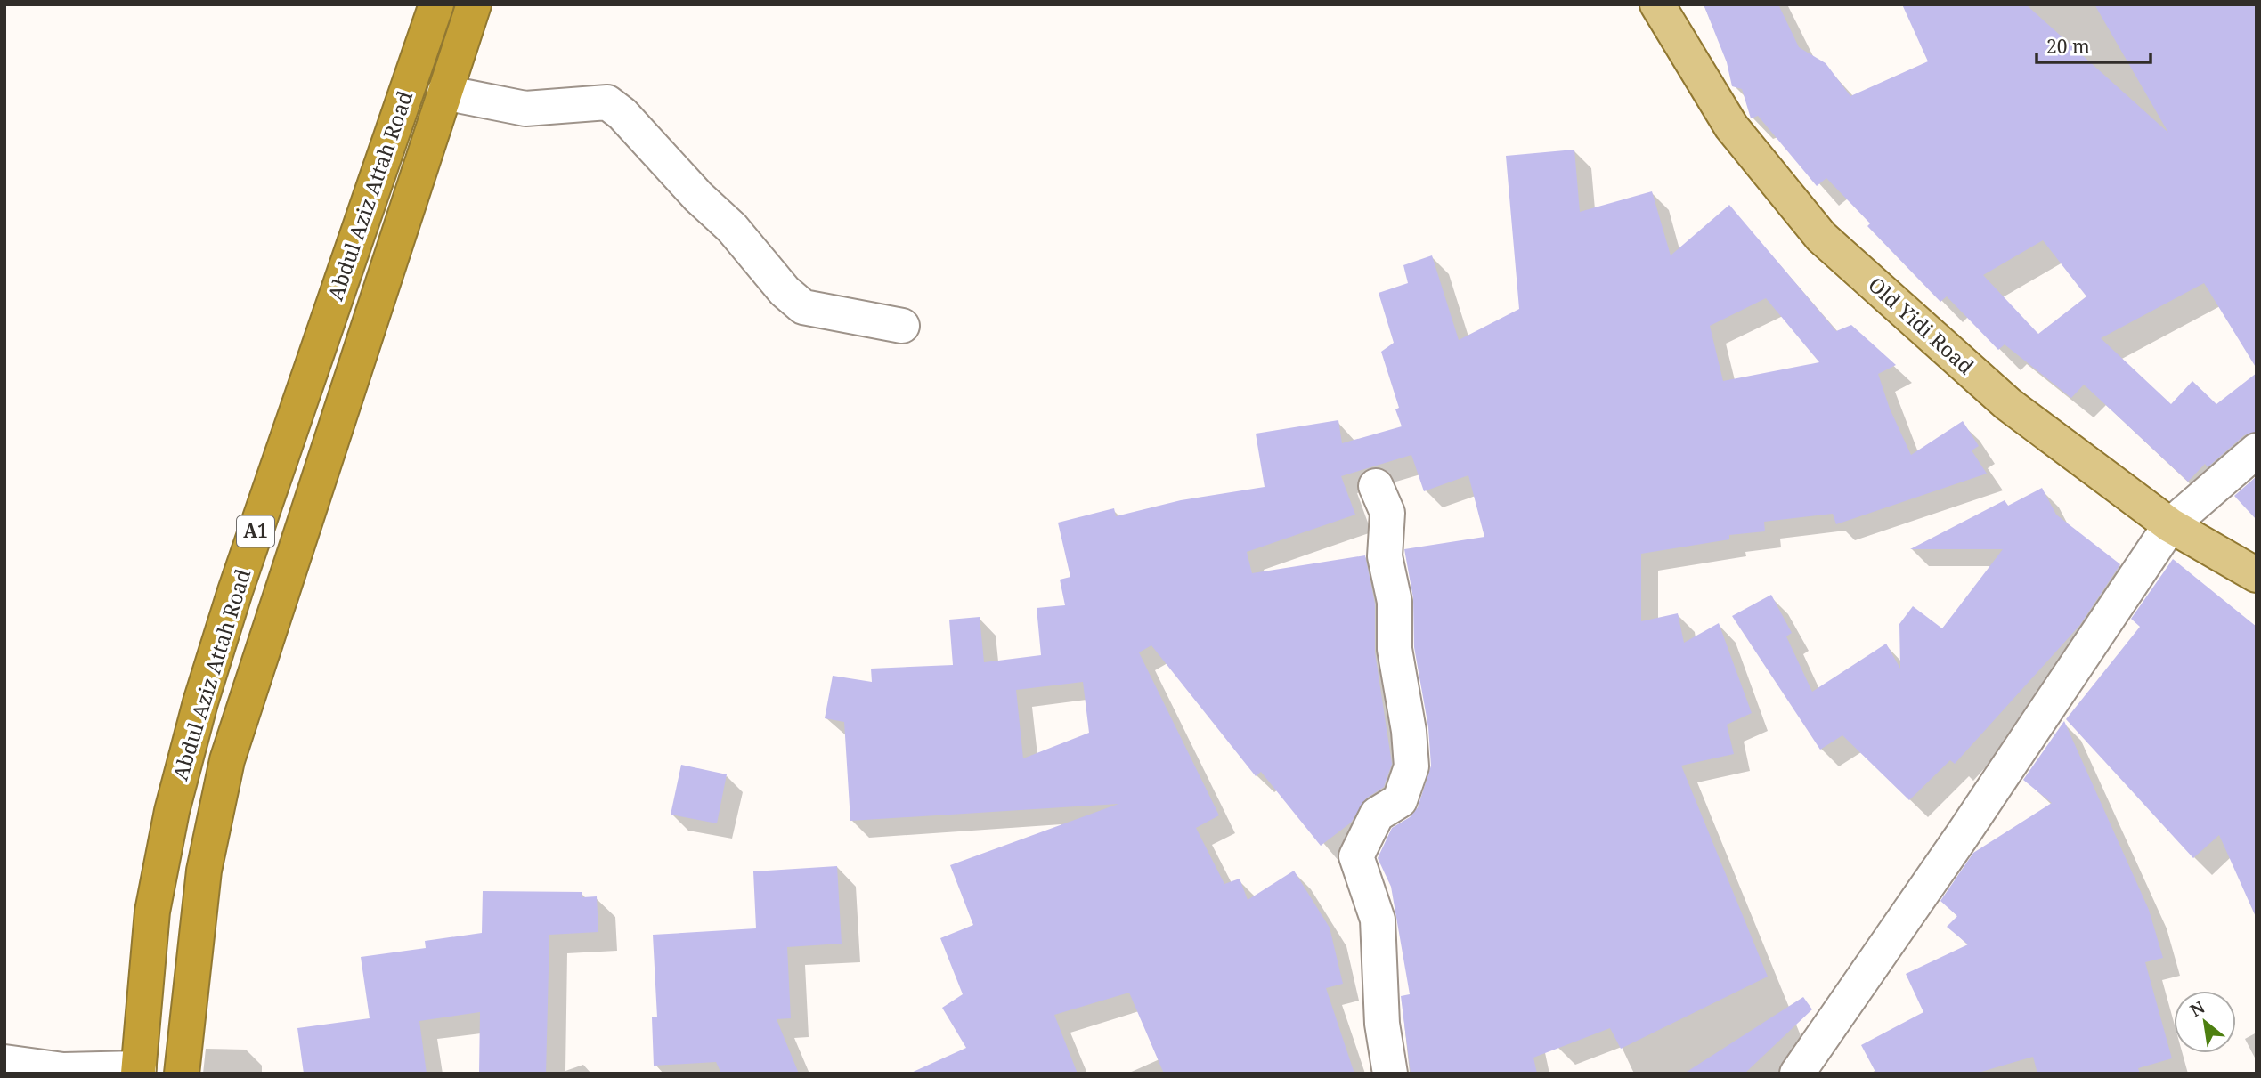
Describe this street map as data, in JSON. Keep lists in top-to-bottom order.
{
  "streets": {
    "highway": ["Abdul Aziz Attah Road", "A1"],
    "main road": ["Old Yidi Road"]
  },
  "scale_bar": "20 m",
  "north": "top left"
}
